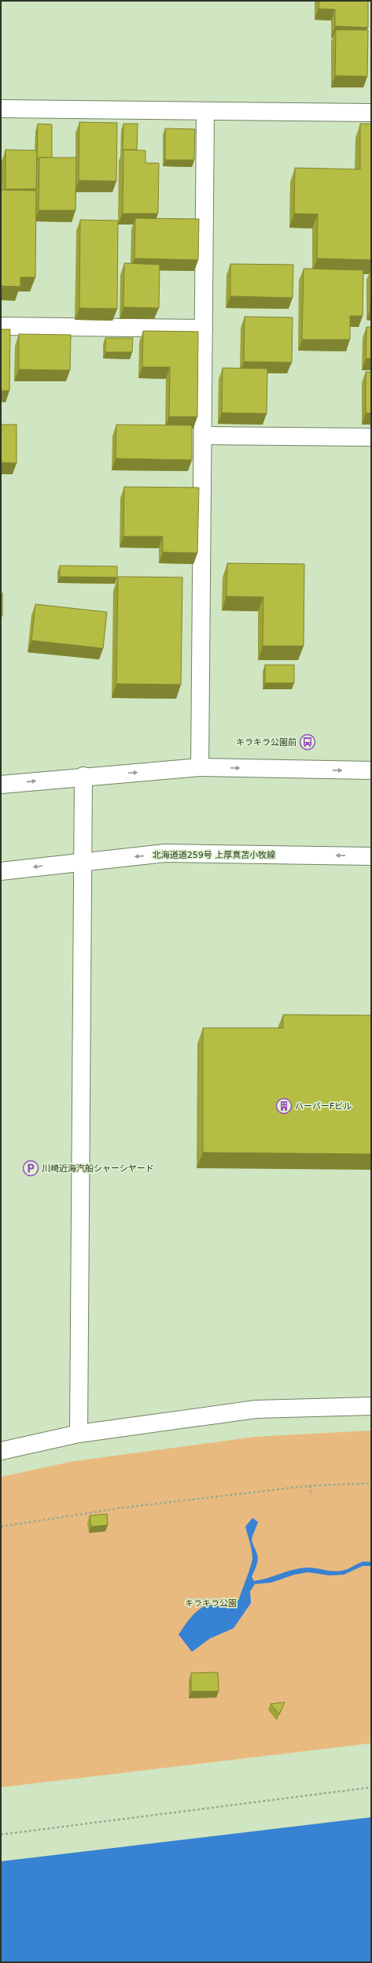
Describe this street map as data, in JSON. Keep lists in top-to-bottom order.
{
  "streets": {
    "street": ["北海道道259号 上厚真苫小牧線"]
  },
  "parks": ["キラキラ公園"],
  "places": {
    "bus stop": ["キラキラ公園前"],
    "building": ["ハーバーFビル"],
    "parking": ["川崎近海汽船シャーシヤード"]
  }
}
